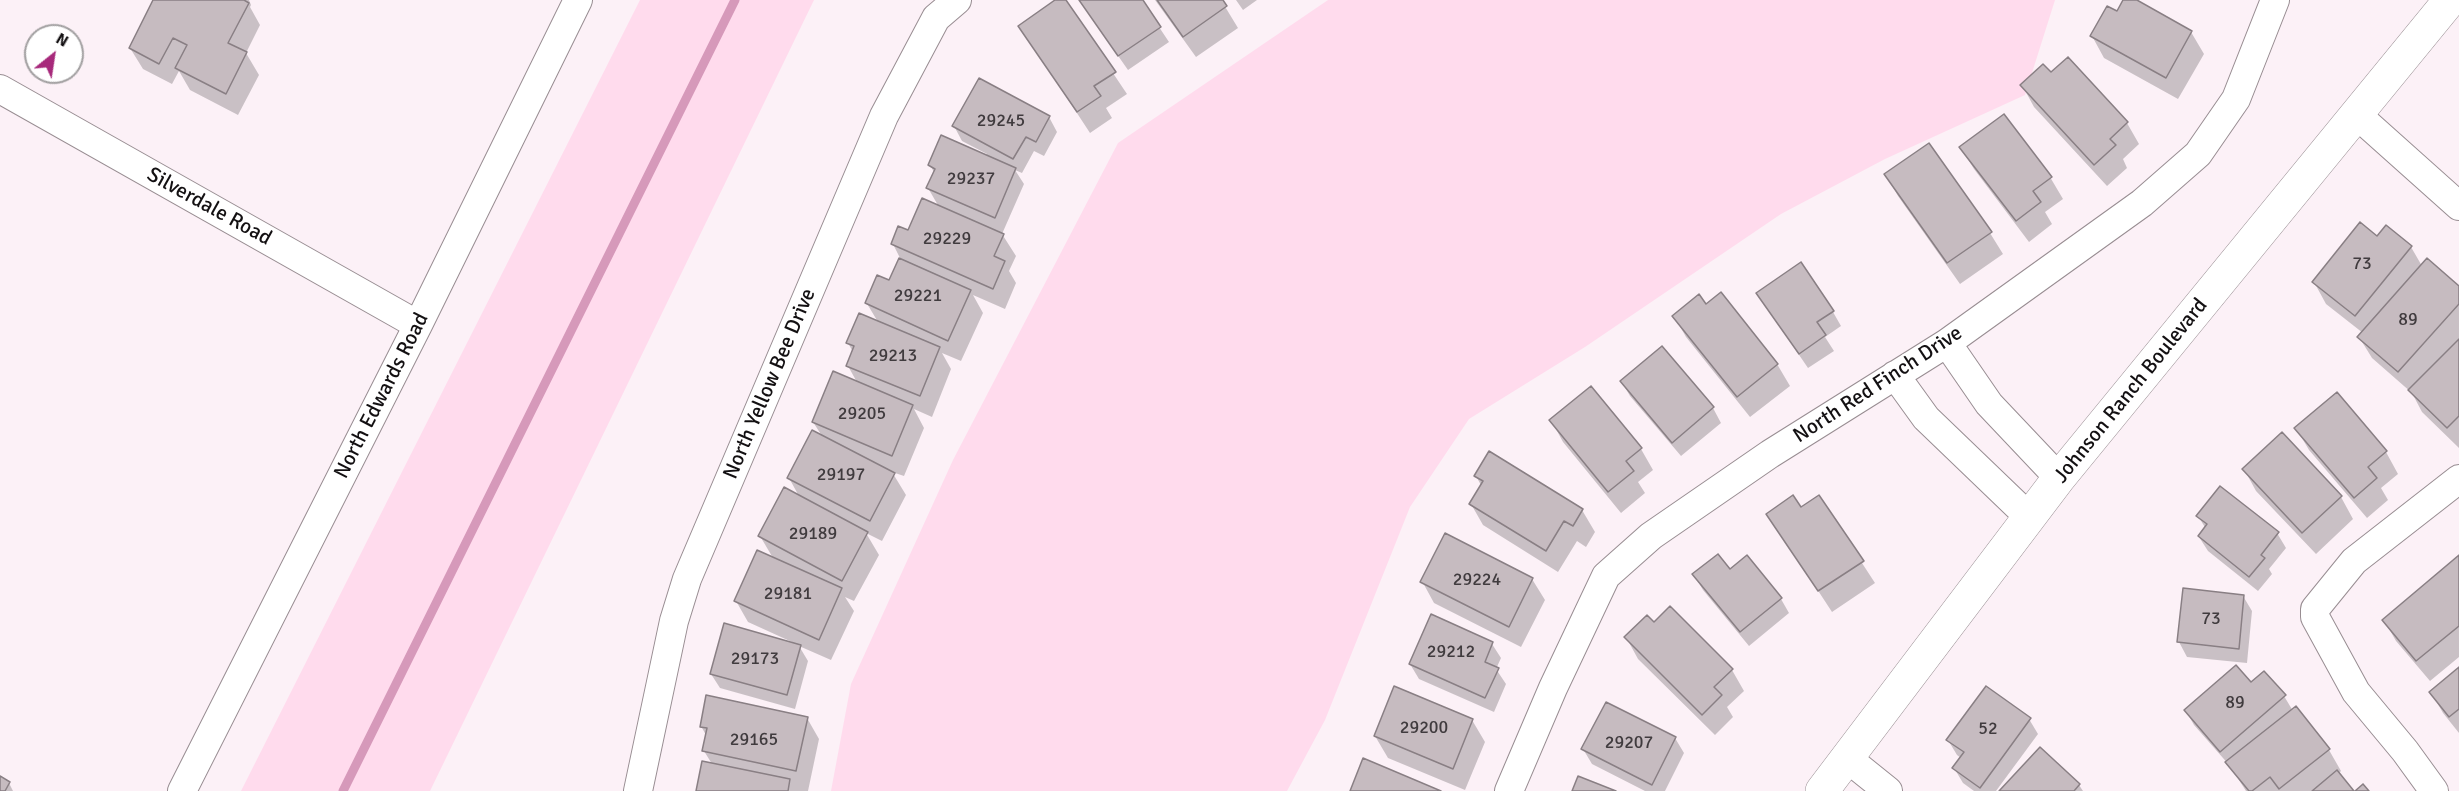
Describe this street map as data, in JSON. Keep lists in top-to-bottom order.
{
  "streets": {
    "street": [
      "Silverdale Road",
      "North Yellow Bee Drive",
      "North Red Finch Drive",
      "Johnson Ranch Boulevard",
      "North Edwards Road"
    ]
  },
  "crossings": [
    ["Silverdale Road", "North Edwards Road"]
  ],
  "house_numbers": [
    "29245",
    "29237",
    "29229",
    "73",
    "29221",
    "89",
    "29213",
    "29205",
    "29197",
    "29189",
    "29224",
    "29181",
    "73",
    "29212",
    "29173",
    "89",
    "29200",
    "52",
    "29165",
    "29207"
  ],
  "north": "top right"
}
